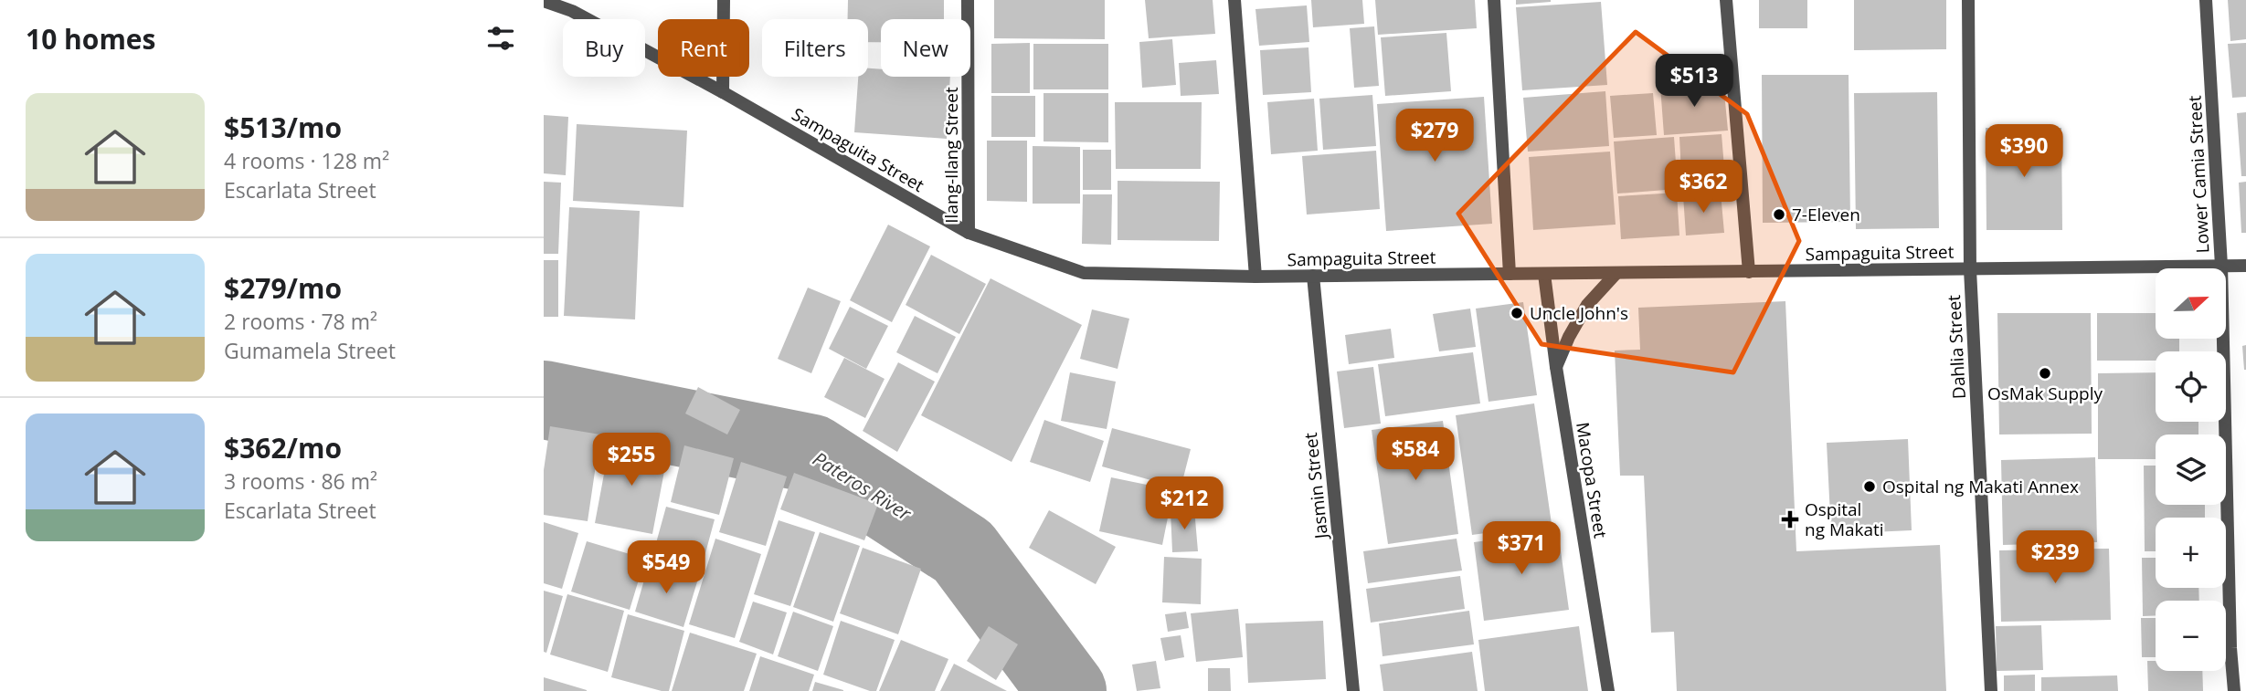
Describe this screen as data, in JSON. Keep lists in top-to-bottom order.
{
  "streets": {
    "street": [
      "Sampaguita Street",
      "Ilang-Ilang Street",
      "Lower Camia Street",
      "Dahlia Street",
      "Macopa Street",
      "Jasmin Street"
    ]
  },
  "crossings": [
    ["Sampaguita Street", "Ilang-Ilang Street"],
    ["Sampaguita Street", "Lower Camia Street"],
    ["Sampaguita Street", "Dahlia Street"],
    ["Sampaguita Street", "Macopa Street"],
    ["Sampaguita Street", "Jasmin Street"]
  ],
  "water": ["Pateros River"],
  "places": {
    "other": [
      "7-Eleven",
      "Uncle John's",
      "OsMak Supply",
      "Ospital ng Makati Annex"
    ],
    "health": ["Ospital ng Makati"]
  },
  "north": "right",
  "page": {
    "heading": "10 homes",
    "chip": [
      "Buy",
      "Rent",
      "Filters",
      "New"
    ],
    "price": [
      "$513",
      "$279",
      "$390",
      "$362",
      "$584",
      "$255",
      "$212",
      "$371",
      "$239",
      "$549"
    ],
    "list": [
      {
        "name": "$513/mo",
        "note": "4 rooms · 128 m² · Escarlata Street"
      },
      {
        "name": "$279/mo",
        "note": "2 rooms · 78 m² · Gumamela Street"
      },
      {
        "name": "$362/mo",
        "note": "3 rooms · 86 m² · Escarlata Street"
      }
    ],
    "map_buttons": ["+", "−"]
  }
}
